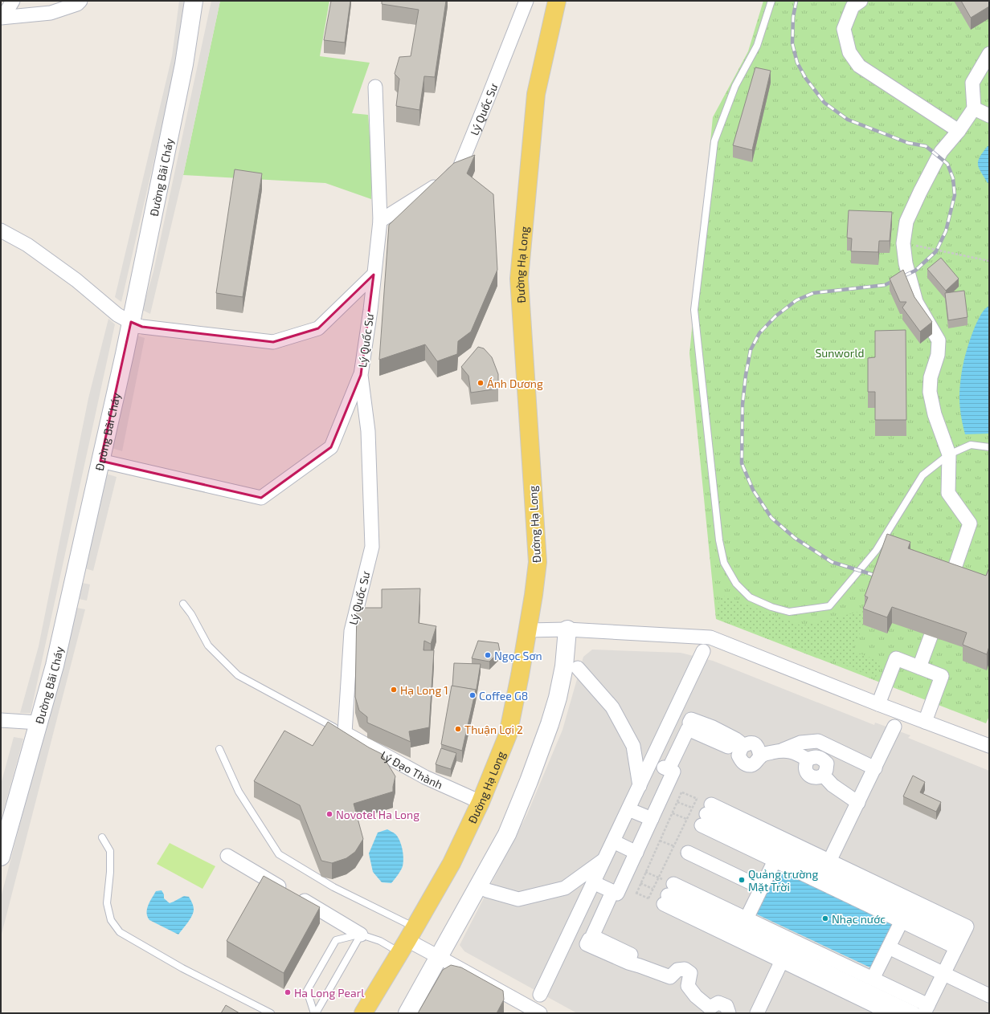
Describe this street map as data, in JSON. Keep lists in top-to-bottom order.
{
  "streets": {
    "main road": ["Đường Bãi Cháy", "Đường Hạ Long"],
    "street": ["Lý Quốc Sư", "Lý Đạo Thành"]
  },
  "crossings": [
    ["Lý Quốc Sư", "Lý Đạo Thành"],
    ["Đường Hạ Long", "Lý Đạo Thành"]
  ],
  "parks": ["Sunworld"],
  "places": [
    "Ánh Dương",
    "Ngọc Sơn",
    "Hạ Long 1",
    "Coffee G8",
    "Thuận Lợi 2",
    "Novotel Ha Long",
    "Quảng trường Mặt Trời",
    "Nhạc nước",
    "Ha Long Pearl"
  ]
}
